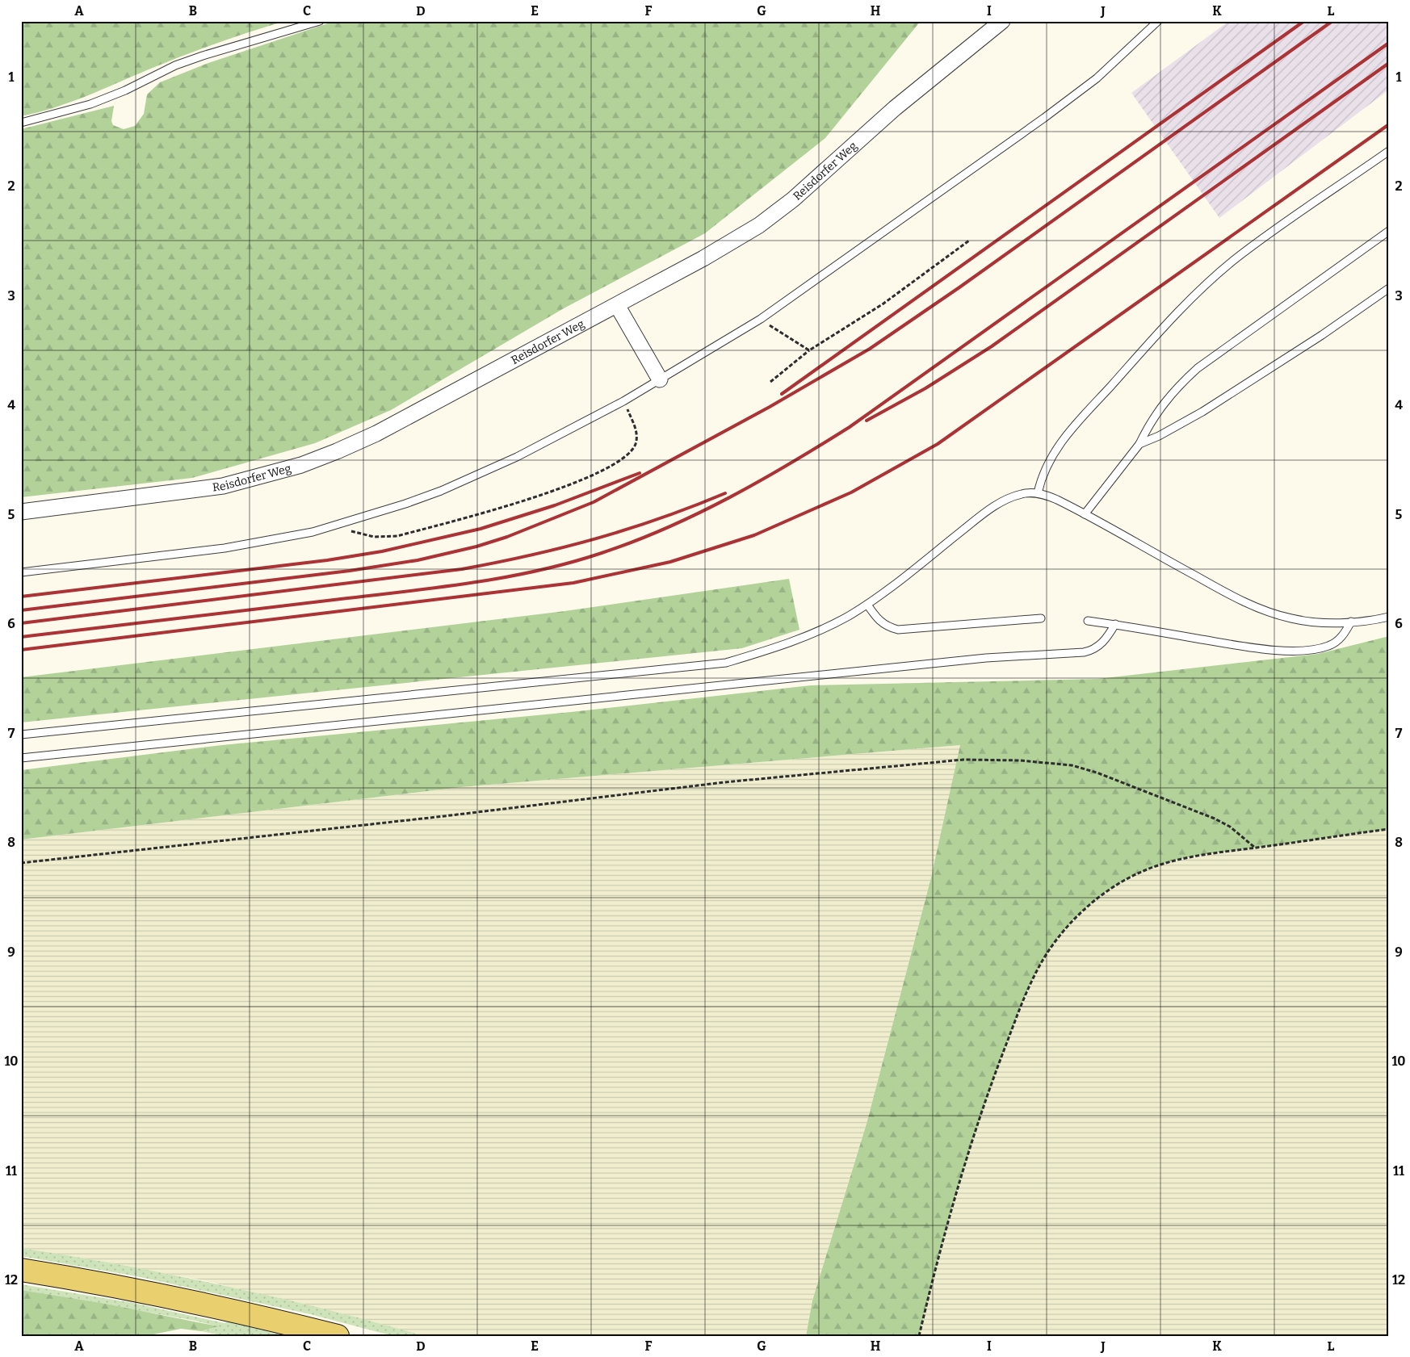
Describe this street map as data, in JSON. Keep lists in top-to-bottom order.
{
  "streets": {
    "street": ["Reisdorfer Weg"]
  },
  "grid": {
    "columns": [
      "A",
      "B",
      "C",
      "D",
      "E",
      "F",
      "G",
      "H",
      "I",
      "J",
      "K",
      "L"
    ],
    "rows": [
      "1",
      "2",
      "3",
      "4",
      "5",
      "6",
      "7",
      "8",
      "9",
      "10",
      "11",
      "12"
    ]
  }
}
